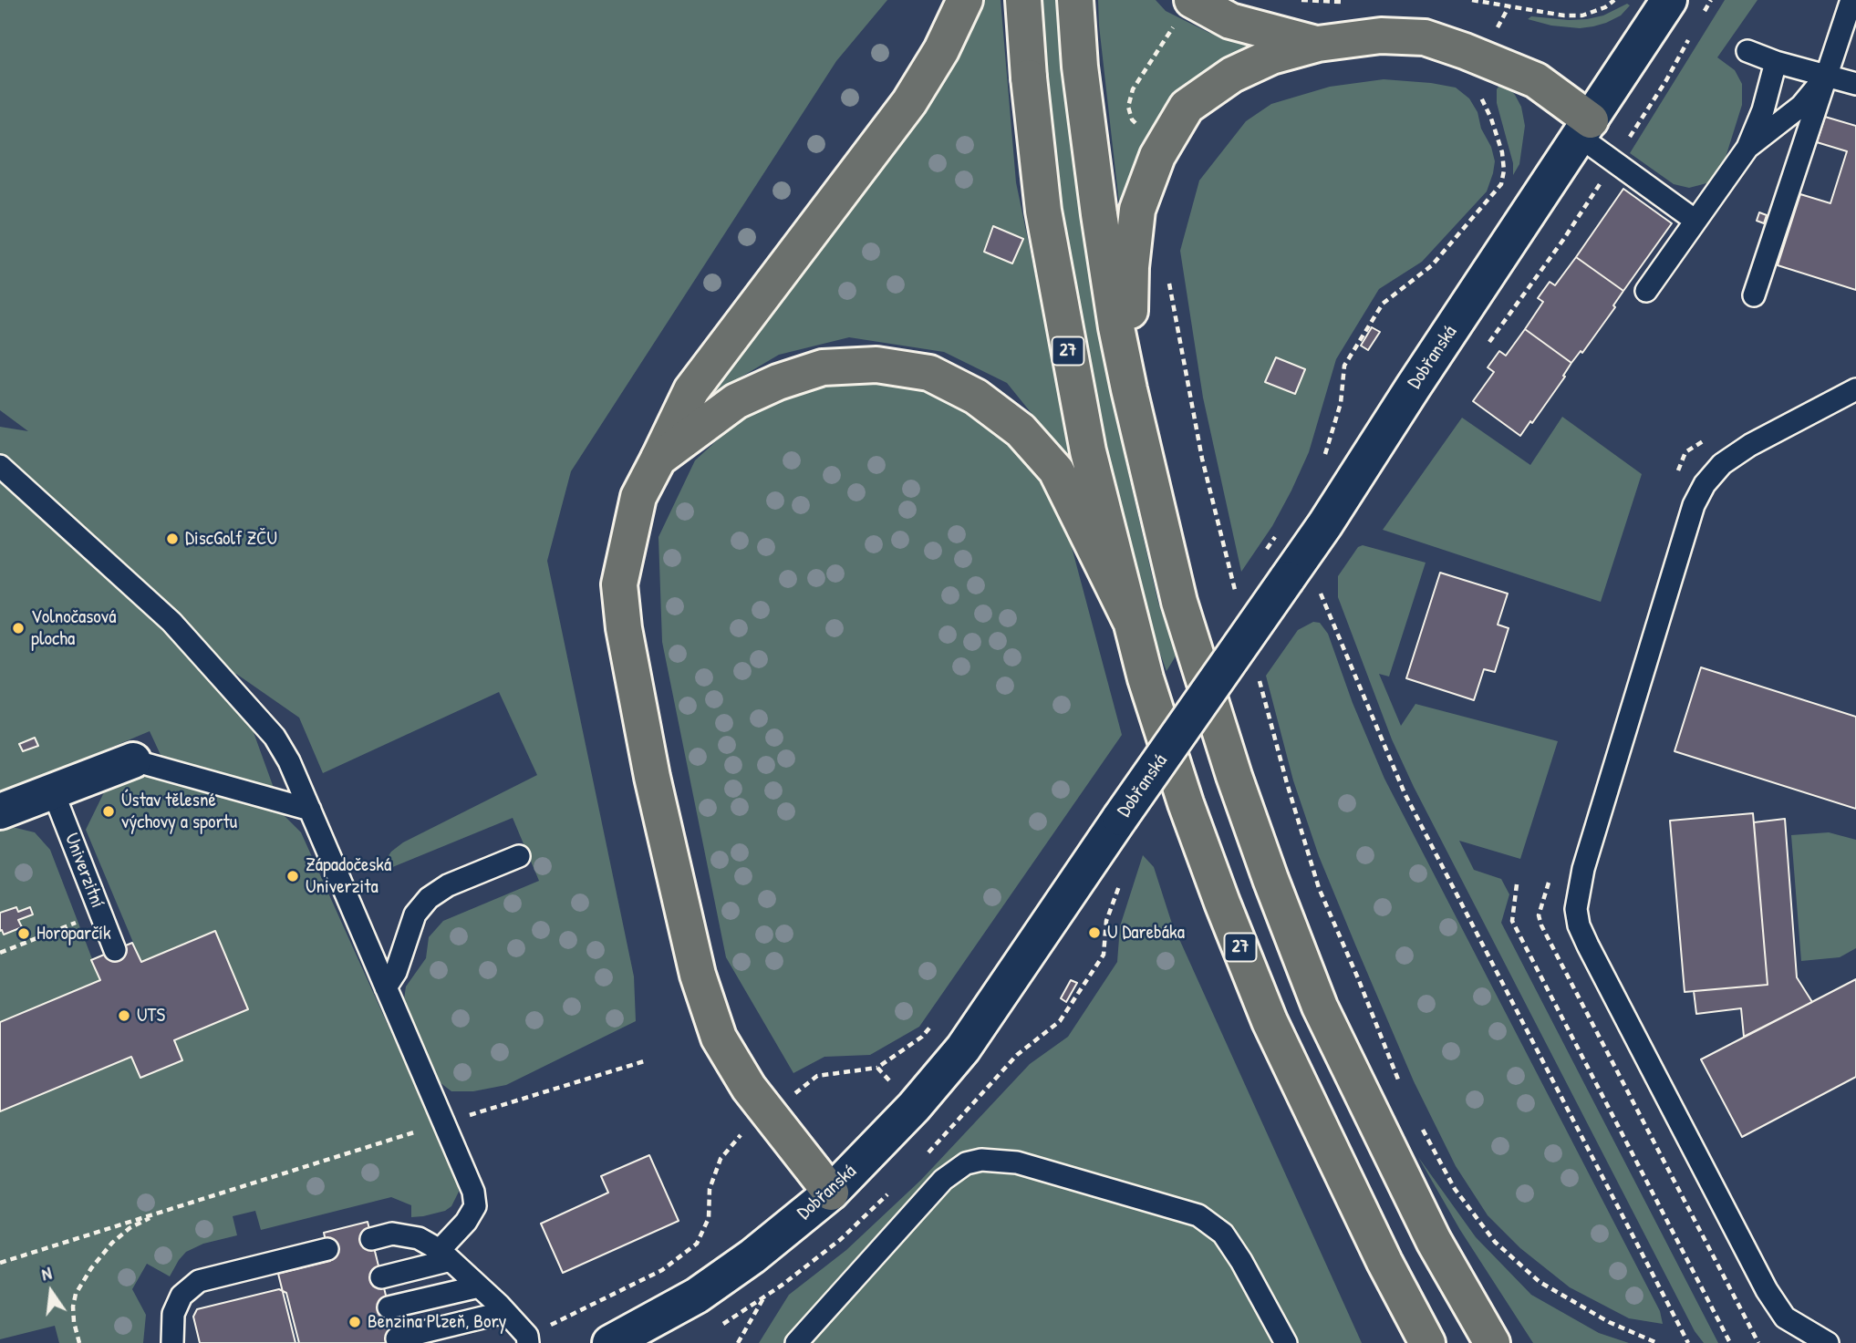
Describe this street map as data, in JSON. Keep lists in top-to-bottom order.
{
  "streets": {
    "main road": ["27"],
    "street": ["Dobřanská"],
    "lane": ["Univerzitní"]
  },
  "places": [
    "DiscGolf ZČU",
    "Volnočasová plocha",
    "Ústav tělesné výchovy a sportu",
    "Západočeská Univerzita",
    "U Darebáka",
    "Horoparčík",
    "UTS",
    "Benzina Plzeň, Bory"
  ],
  "north": "top"
}
